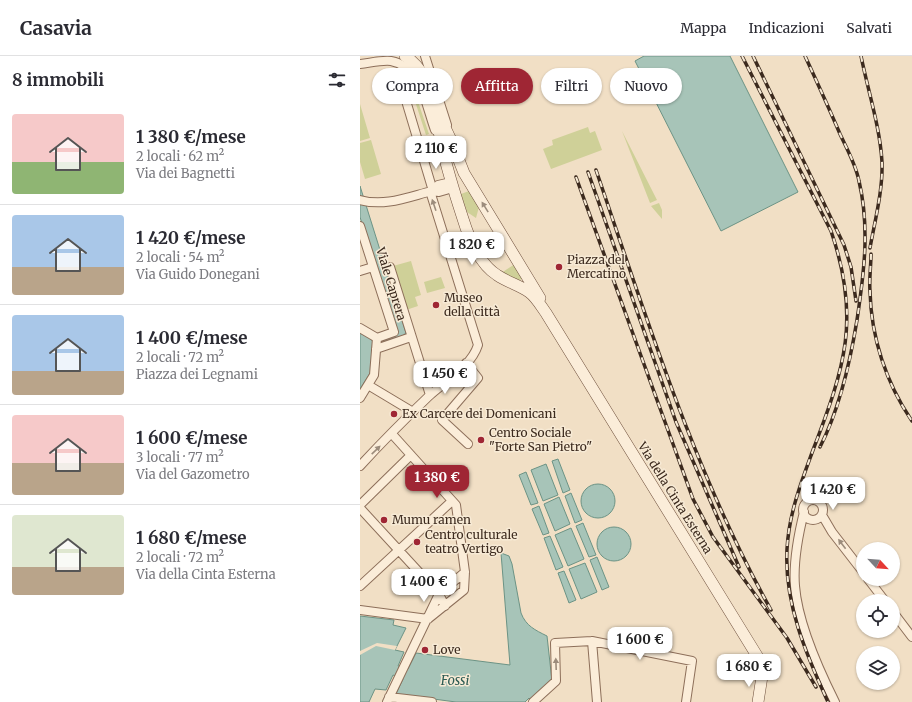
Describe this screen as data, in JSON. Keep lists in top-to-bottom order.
{
  "streets": {
    "main road": ["Via della Cinta Esterna"],
    "street": ["Viale Caprera"]
  },
  "water": ["Fossi"],
  "places": [
    "Piazza del Mercatino",
    "Museo della città",
    "Ex Carcere dei Domenicani",
    "Centro Sociale \"Forte San Pietro\"",
    "Mumu ramen",
    "Centro culturale teatro Vertigo",
    "Love"
  ],
  "north": "bottom right",
  "page": {
    "header": "Casavia",
    "nav": ["Mappa", "Indicazioni", "Salvati"],
    "heading": "8 immobili",
    "chip": [
      "Compra",
      "Affitta",
      "Filtri",
      "Nuovo"
    ],
    "list": [
      {
        "name": "1 380 €/mese",
        "note": "2 locali · 62 m² · Via dei Bagnetti"
      },
      {
        "name": "1 420 €/mese",
        "note": "2 locali · 54 m² · Via Guido Donegani"
      },
      {
        "name": "1 400 €/mese",
        "note": "2 locali · 72 m² · Piazza dei Legnami"
      },
      {
        "name": "1 600 €/mese",
        "note": "3 locali · 77 m² · Via del Gazometro"
      },
      {
        "name": "1 680 €/mese",
        "note": "2 locali · 72 m² · Via della Cinta Esterna"
      }
    ],
    "price": [
      "2 110 €",
      "1 820 €",
      "1 450 €",
      "1 380 €",
      "1 420 €",
      "1 400 €",
      "1 600 €",
      "1 680 €"
    ]
  }
}
